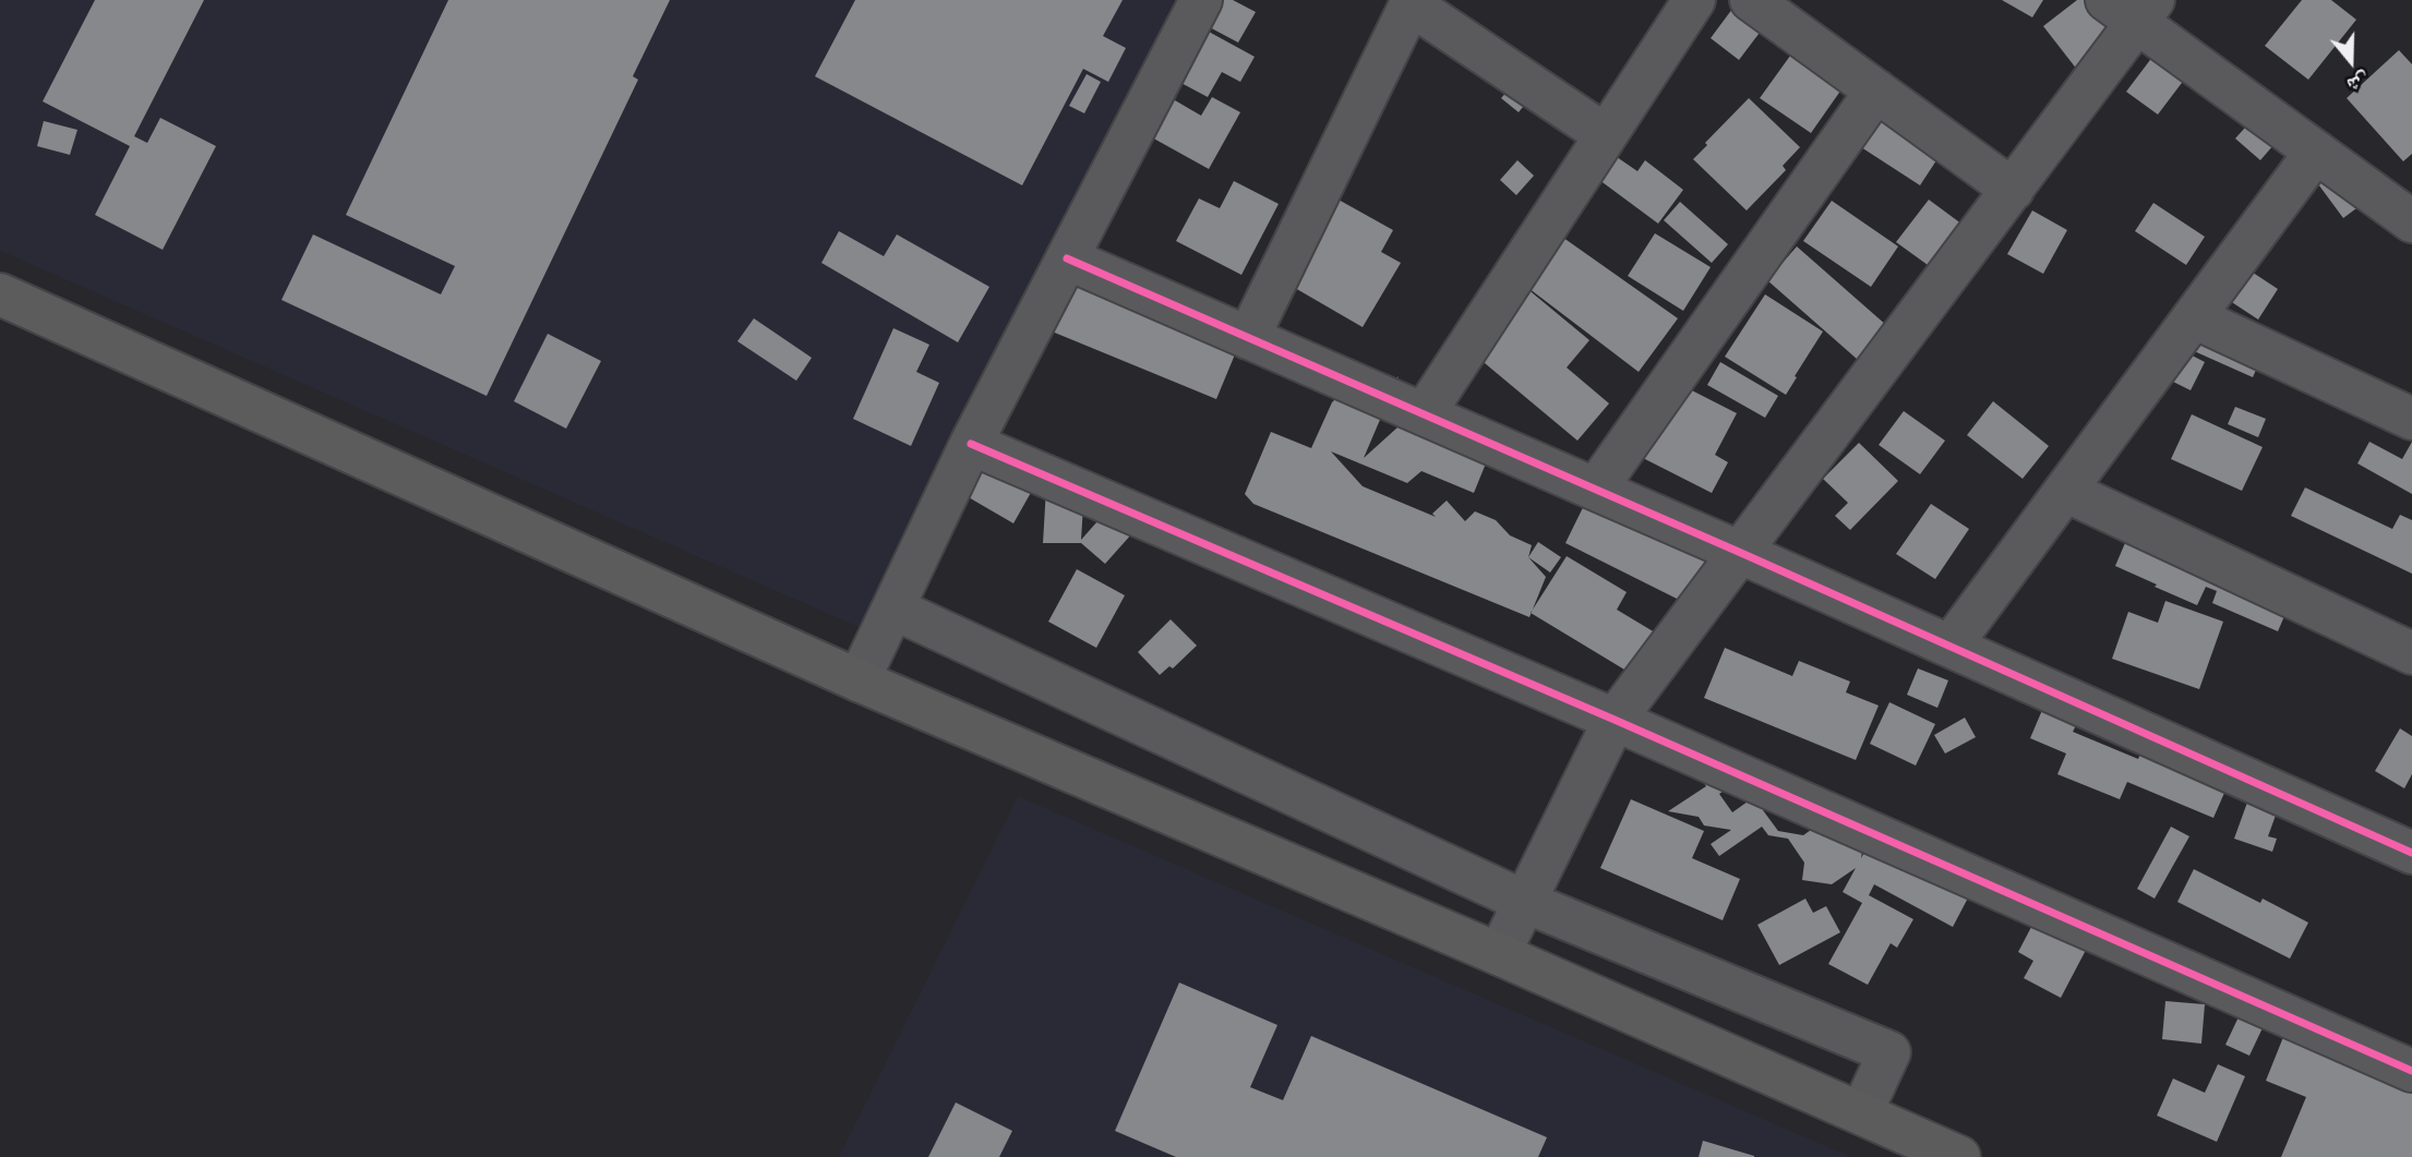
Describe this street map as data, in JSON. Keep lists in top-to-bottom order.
{
  "north": "bottom"
}
